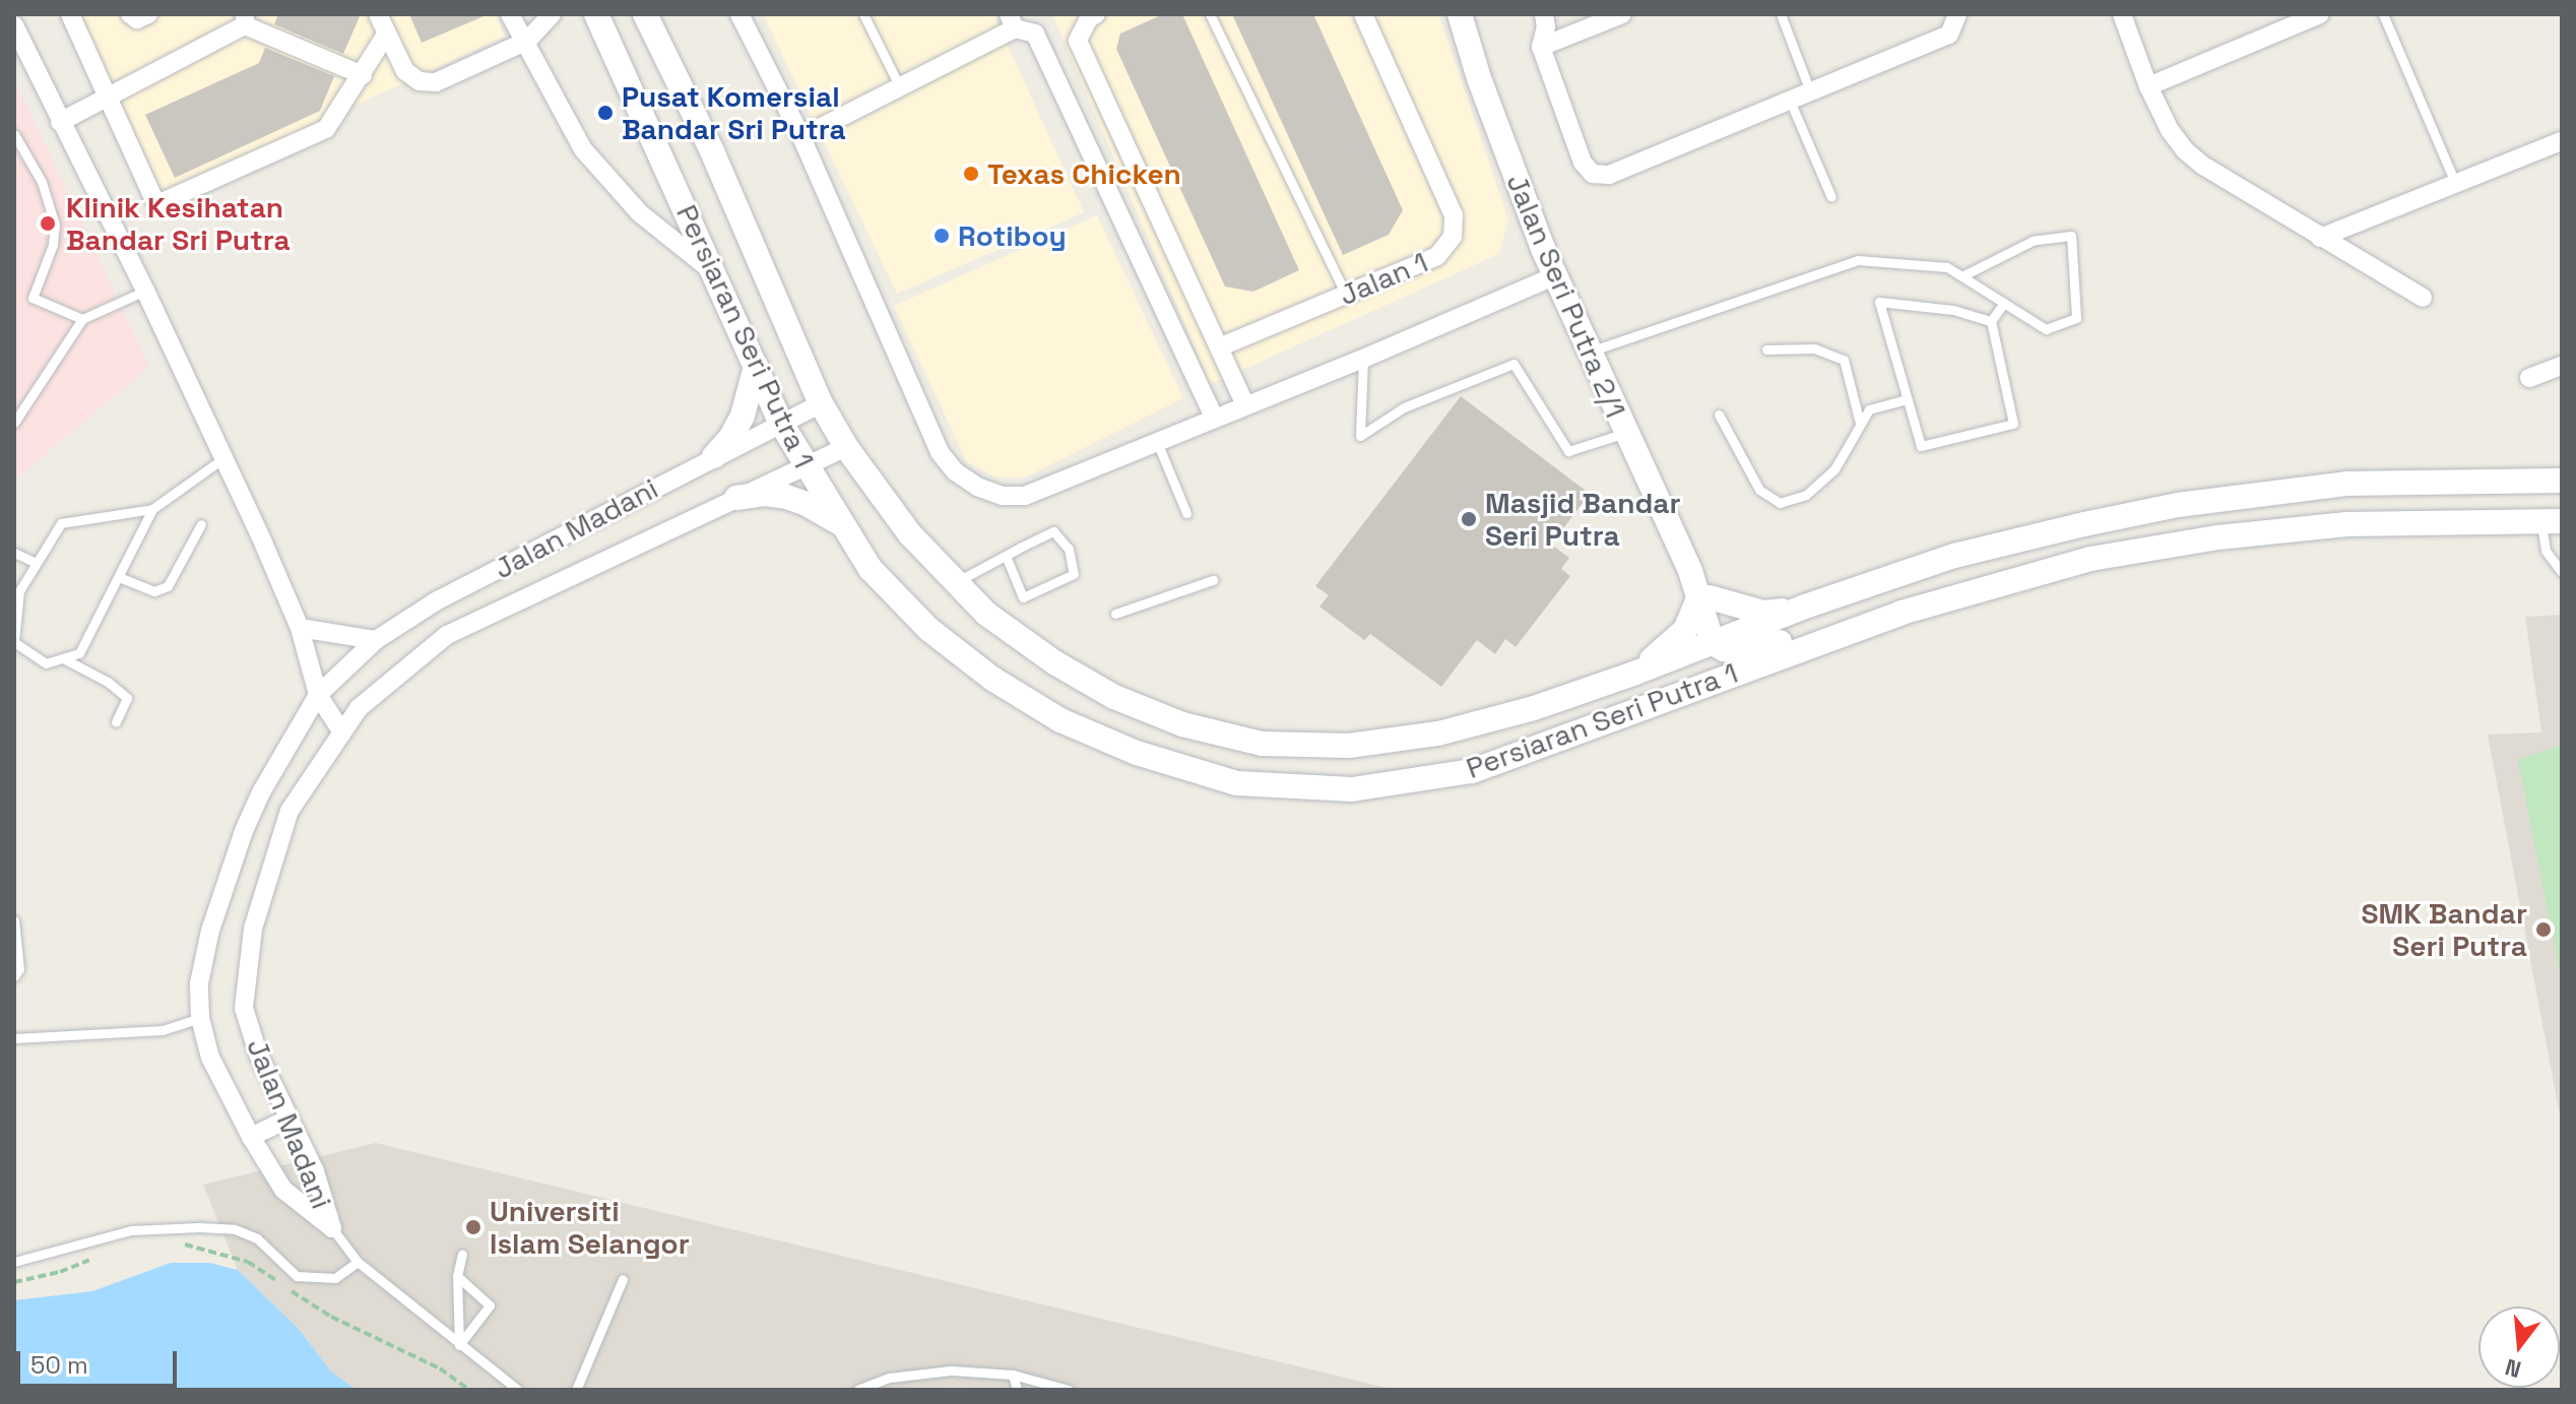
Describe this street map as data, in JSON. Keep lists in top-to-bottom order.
{
  "streets": {
    "street": [
      "Jalan 1",
      "Jalan Seri Putra 2/1",
      "Persiaran Seri Putra 1",
      "Jalan Madani"
    ]
  },
  "crossings": [
    ["Jalan Seri Putra 2/1", "Persiaran Seri Putra 1"],
    ["Persiaran Seri Putra 1", "Jalan Madani"]
  ],
  "places": [
    "Pusat Komersial Bandar Sri Putra",
    "Texas Chicken",
    "Klinik Kesihatan Bandar Sri Putra",
    "Rotiboy",
    "Masjid Bandar Seri Putra",
    "SMK Bandar Seri Putra",
    "Universiti Islam Selangor"
  ],
  "scale_bar": "50 m",
  "north": "bottom"
}
